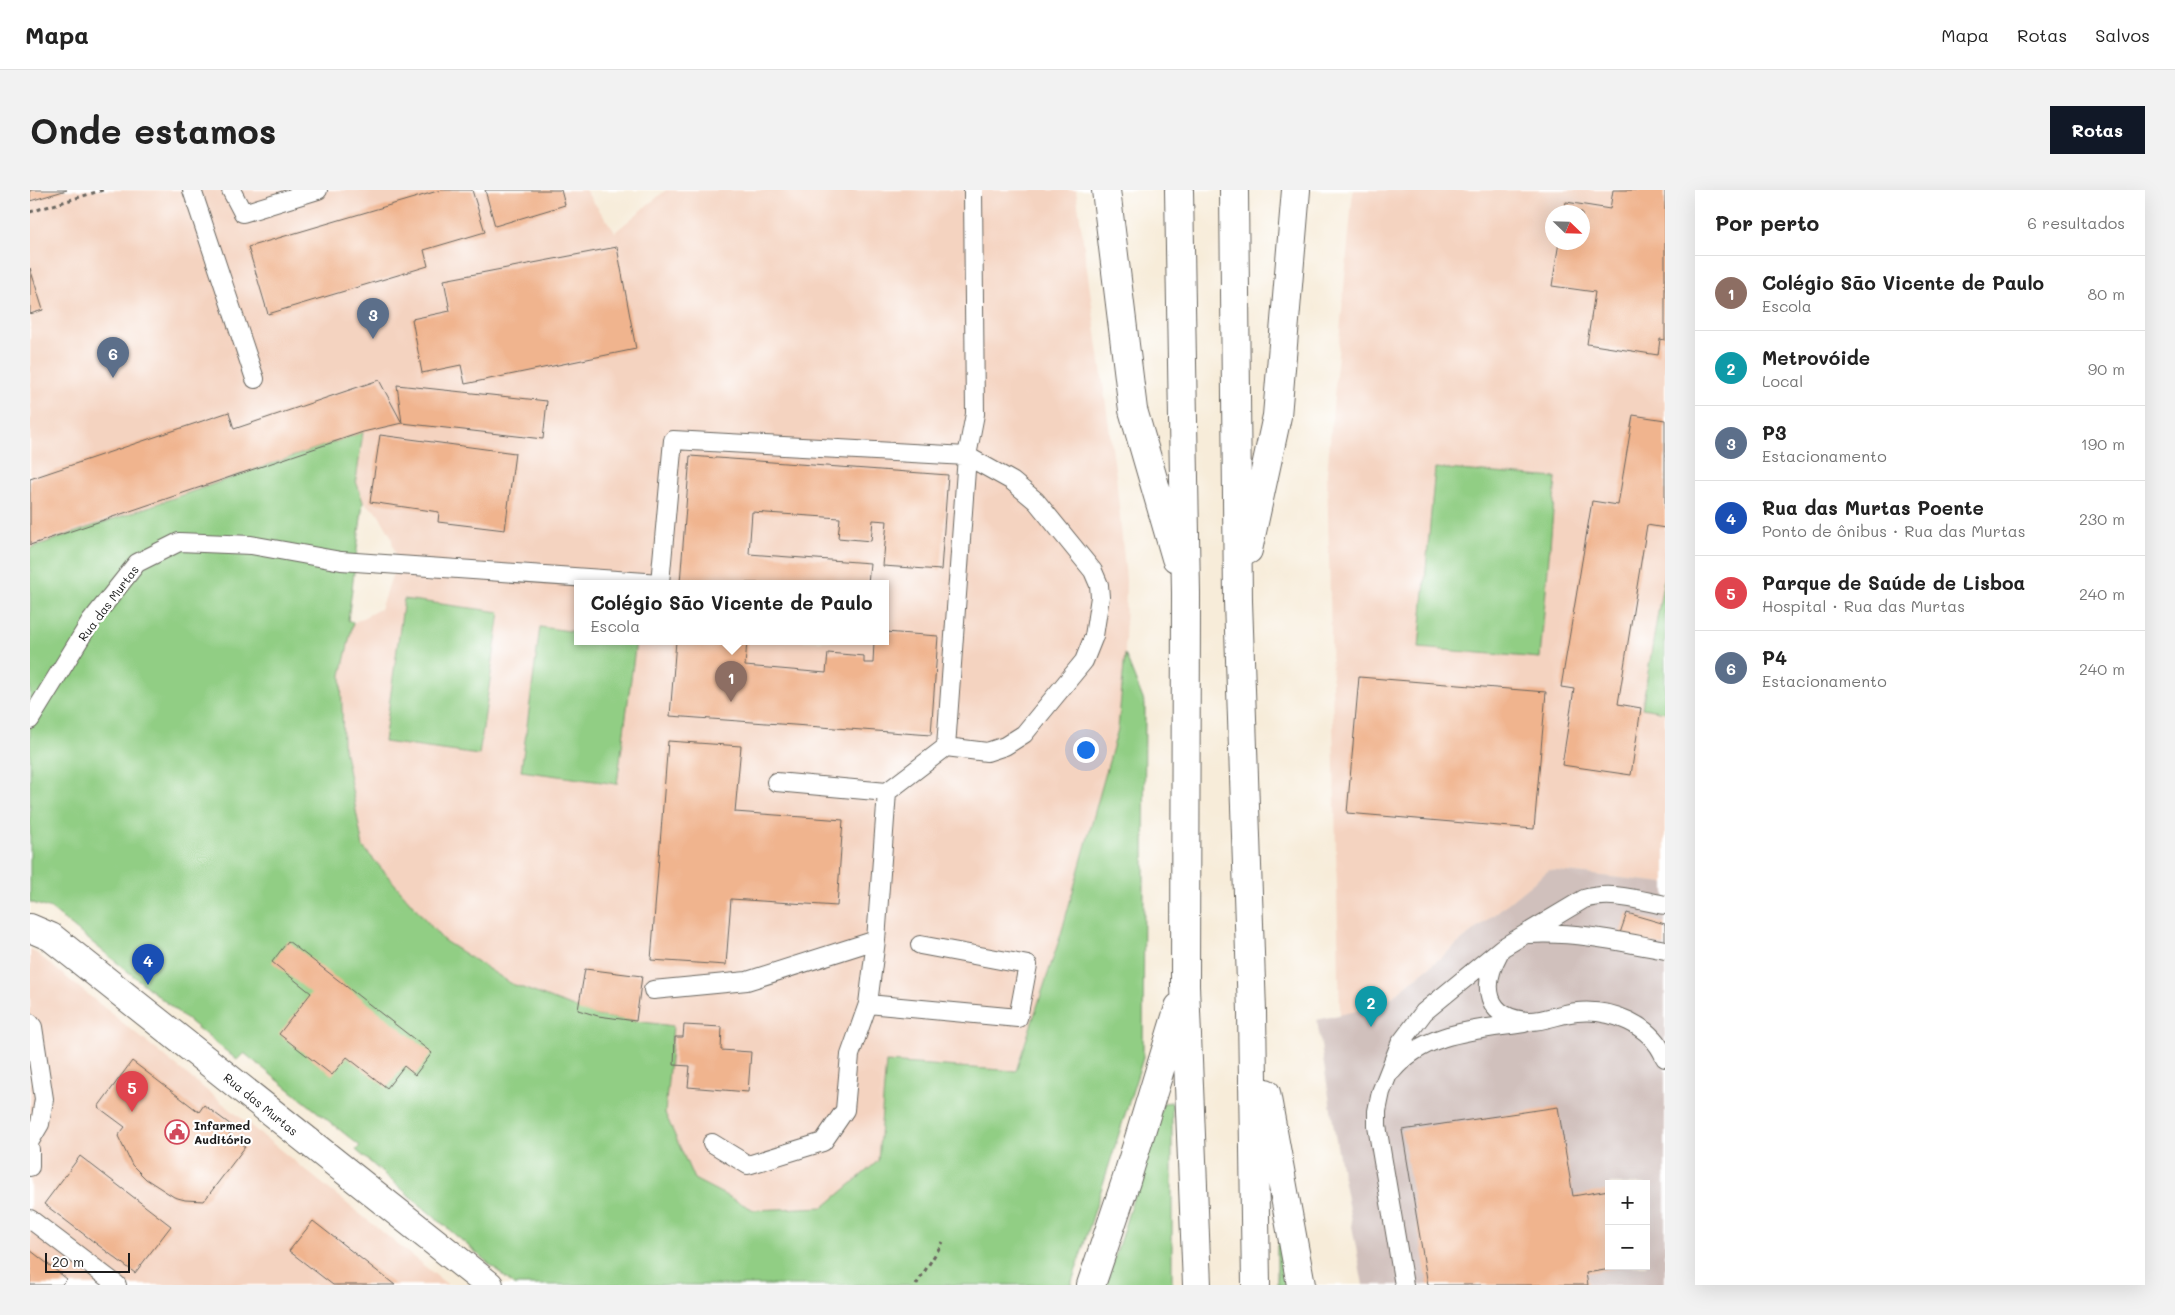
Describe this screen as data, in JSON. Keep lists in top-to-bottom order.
{
  "streets": {
    "main road": ["Rua das Murtas"]
  },
  "places": {
    "public building": ["Infarmed Auditório"]
  },
  "scale_bar": "20 m",
  "north": "bottom right",
  "page": {
    "header": "Mapa",
    "nav": ["Mapa", "Rotas", "Salvos"],
    "buttons": "Rotas",
    "title": "Onde estamos",
    "heading": ["Por perto", "6 resultados"],
    "list": [
      {
        "mark": "1",
        "name": "Colégio São Vicente de Paulo",
        "note": "Escola",
        "value": "80 m"
      },
      {
        "mark": "2",
        "name": "Metrovóide",
        "note": "Local",
        "value": "90 m"
      },
      {
        "mark": "3",
        "name": "P3",
        "note": "Estacionamento",
        "value": "190 m"
      },
      {
        "mark": "4",
        "name": "Rua das Murtas Poente",
        "note": "Ponto de ônibus · Rua das Murtas",
        "value": "230 m"
      },
      {
        "mark": "5",
        "name": "Parque de Saúde de Lisboa",
        "note": "Hospital · Rua das Murtas",
        "value": "240 m"
      },
      {
        "mark": "6",
        "name": "P4",
        "note": "Estacionamento",
        "value": "240 m"
      }
    ],
    "pins": [
      "3",
      "6",
      "1",
      "4",
      "2",
      "5"
    ],
    "popup": ["Colégio São Vicente de Paulo", "Escola"],
    "map_buttons": ["+", "−"],
    "scale": "20 m"
  }
}
